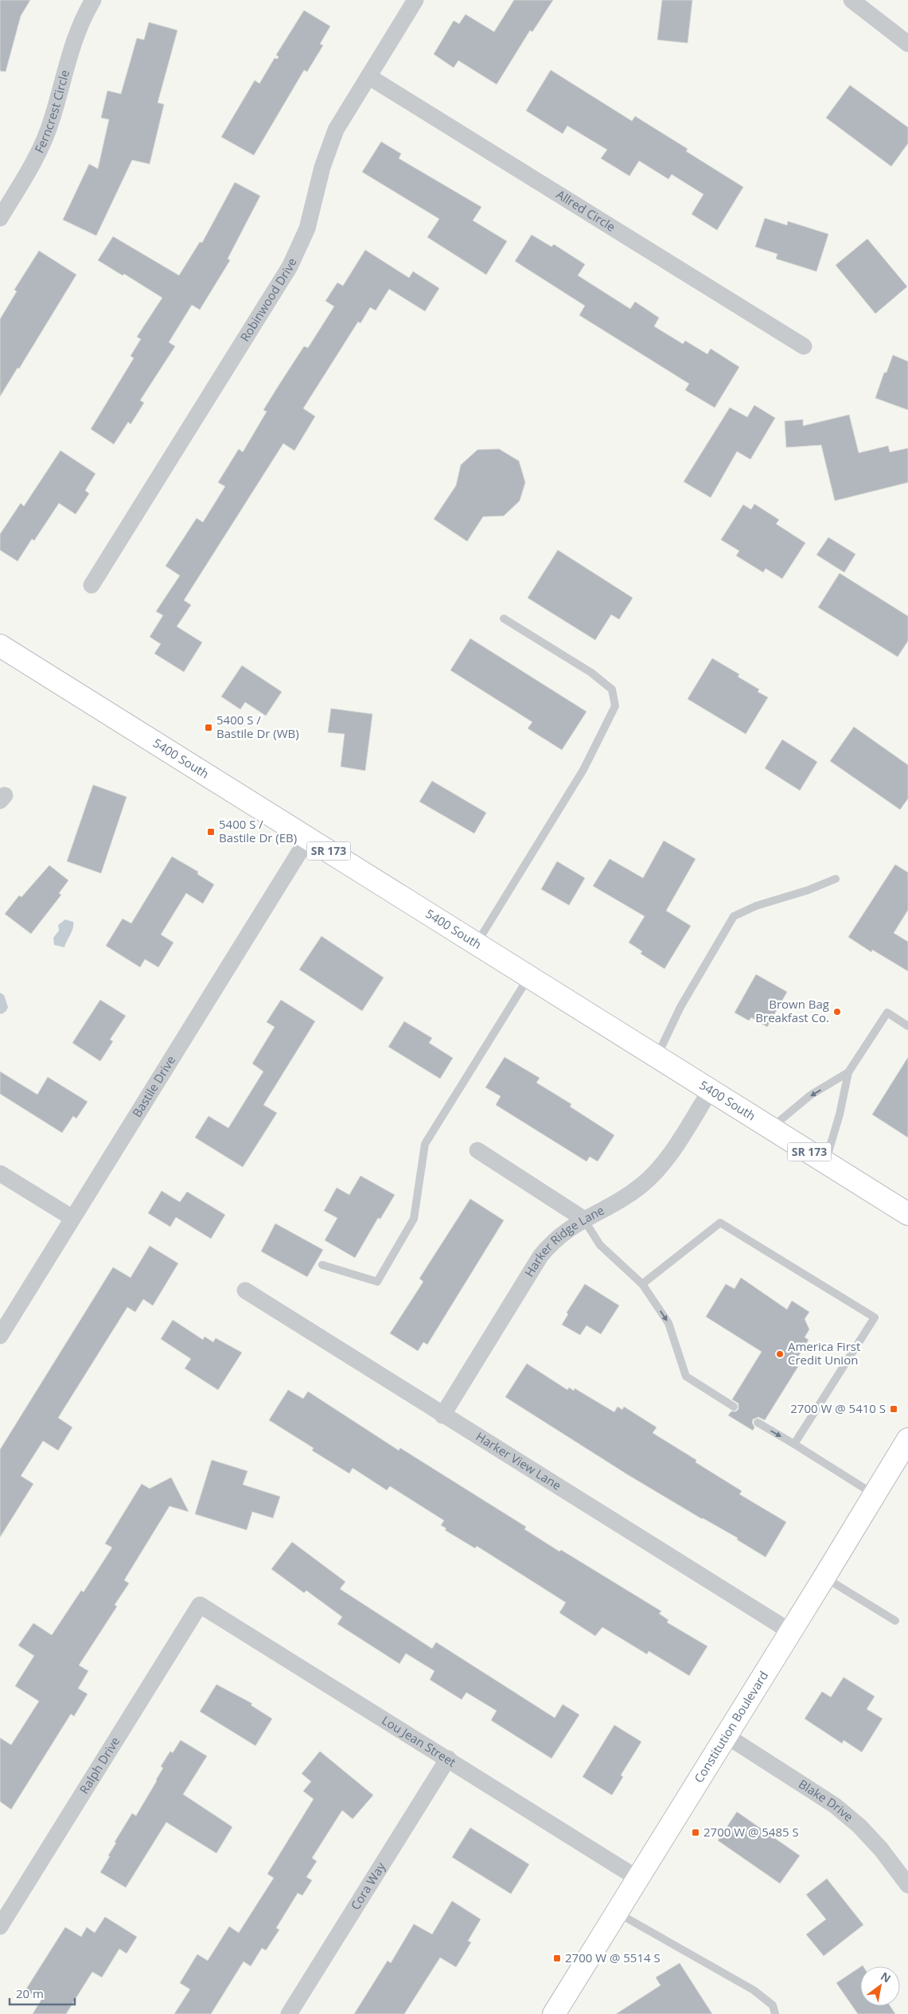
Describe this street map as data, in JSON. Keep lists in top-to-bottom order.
{
  "streets": {
    "main road": ["5400 South", "SR 173", "Constitution Boulevard"],
    "street": [
      "Ferncrest Circle",
      "Allred Circle",
      "Robinwood Drive",
      "Bastile Drive",
      "Harker Ridge Lane",
      "Harker View Lane",
      "Lou Jean Street",
      "Ralph Drive",
      "Blake Drive",
      "Cora Way"
    ]
  },
  "crossings": [
    ["Allred Circle", "Robinwood Drive"],
    ["5400 South", "Bastile Drive"],
    ["5400 South", "Harker Ridge Lane"],
    ["Harker Ridge Lane", "Harker View Lane"],
    ["Harker View Lane", "Constitution Boulevard"],
    ["Constitution Boulevard", "Lou Jean Street"],
    ["Constitution Boulevard", "Blake Drive"],
    ["Lou Jean Street", "Ralph Drive"],
    ["Lou Jean Street", "Cora Way"]
  ],
  "places": {
    "transit": [
      "5400 S / Bastile Dr (WB)",
      "5400 S / Bastile Dr (EB)",
      "2700 W @ 5410 S",
      "2700 W @ 5485 S",
      "2700 W @ 5514 S"
    ],
    "other": ["Brown Bag Breakfast Co.", "America First Credit Union"]
  },
  "scale_bar": "20 m",
  "north": "top right"
}
